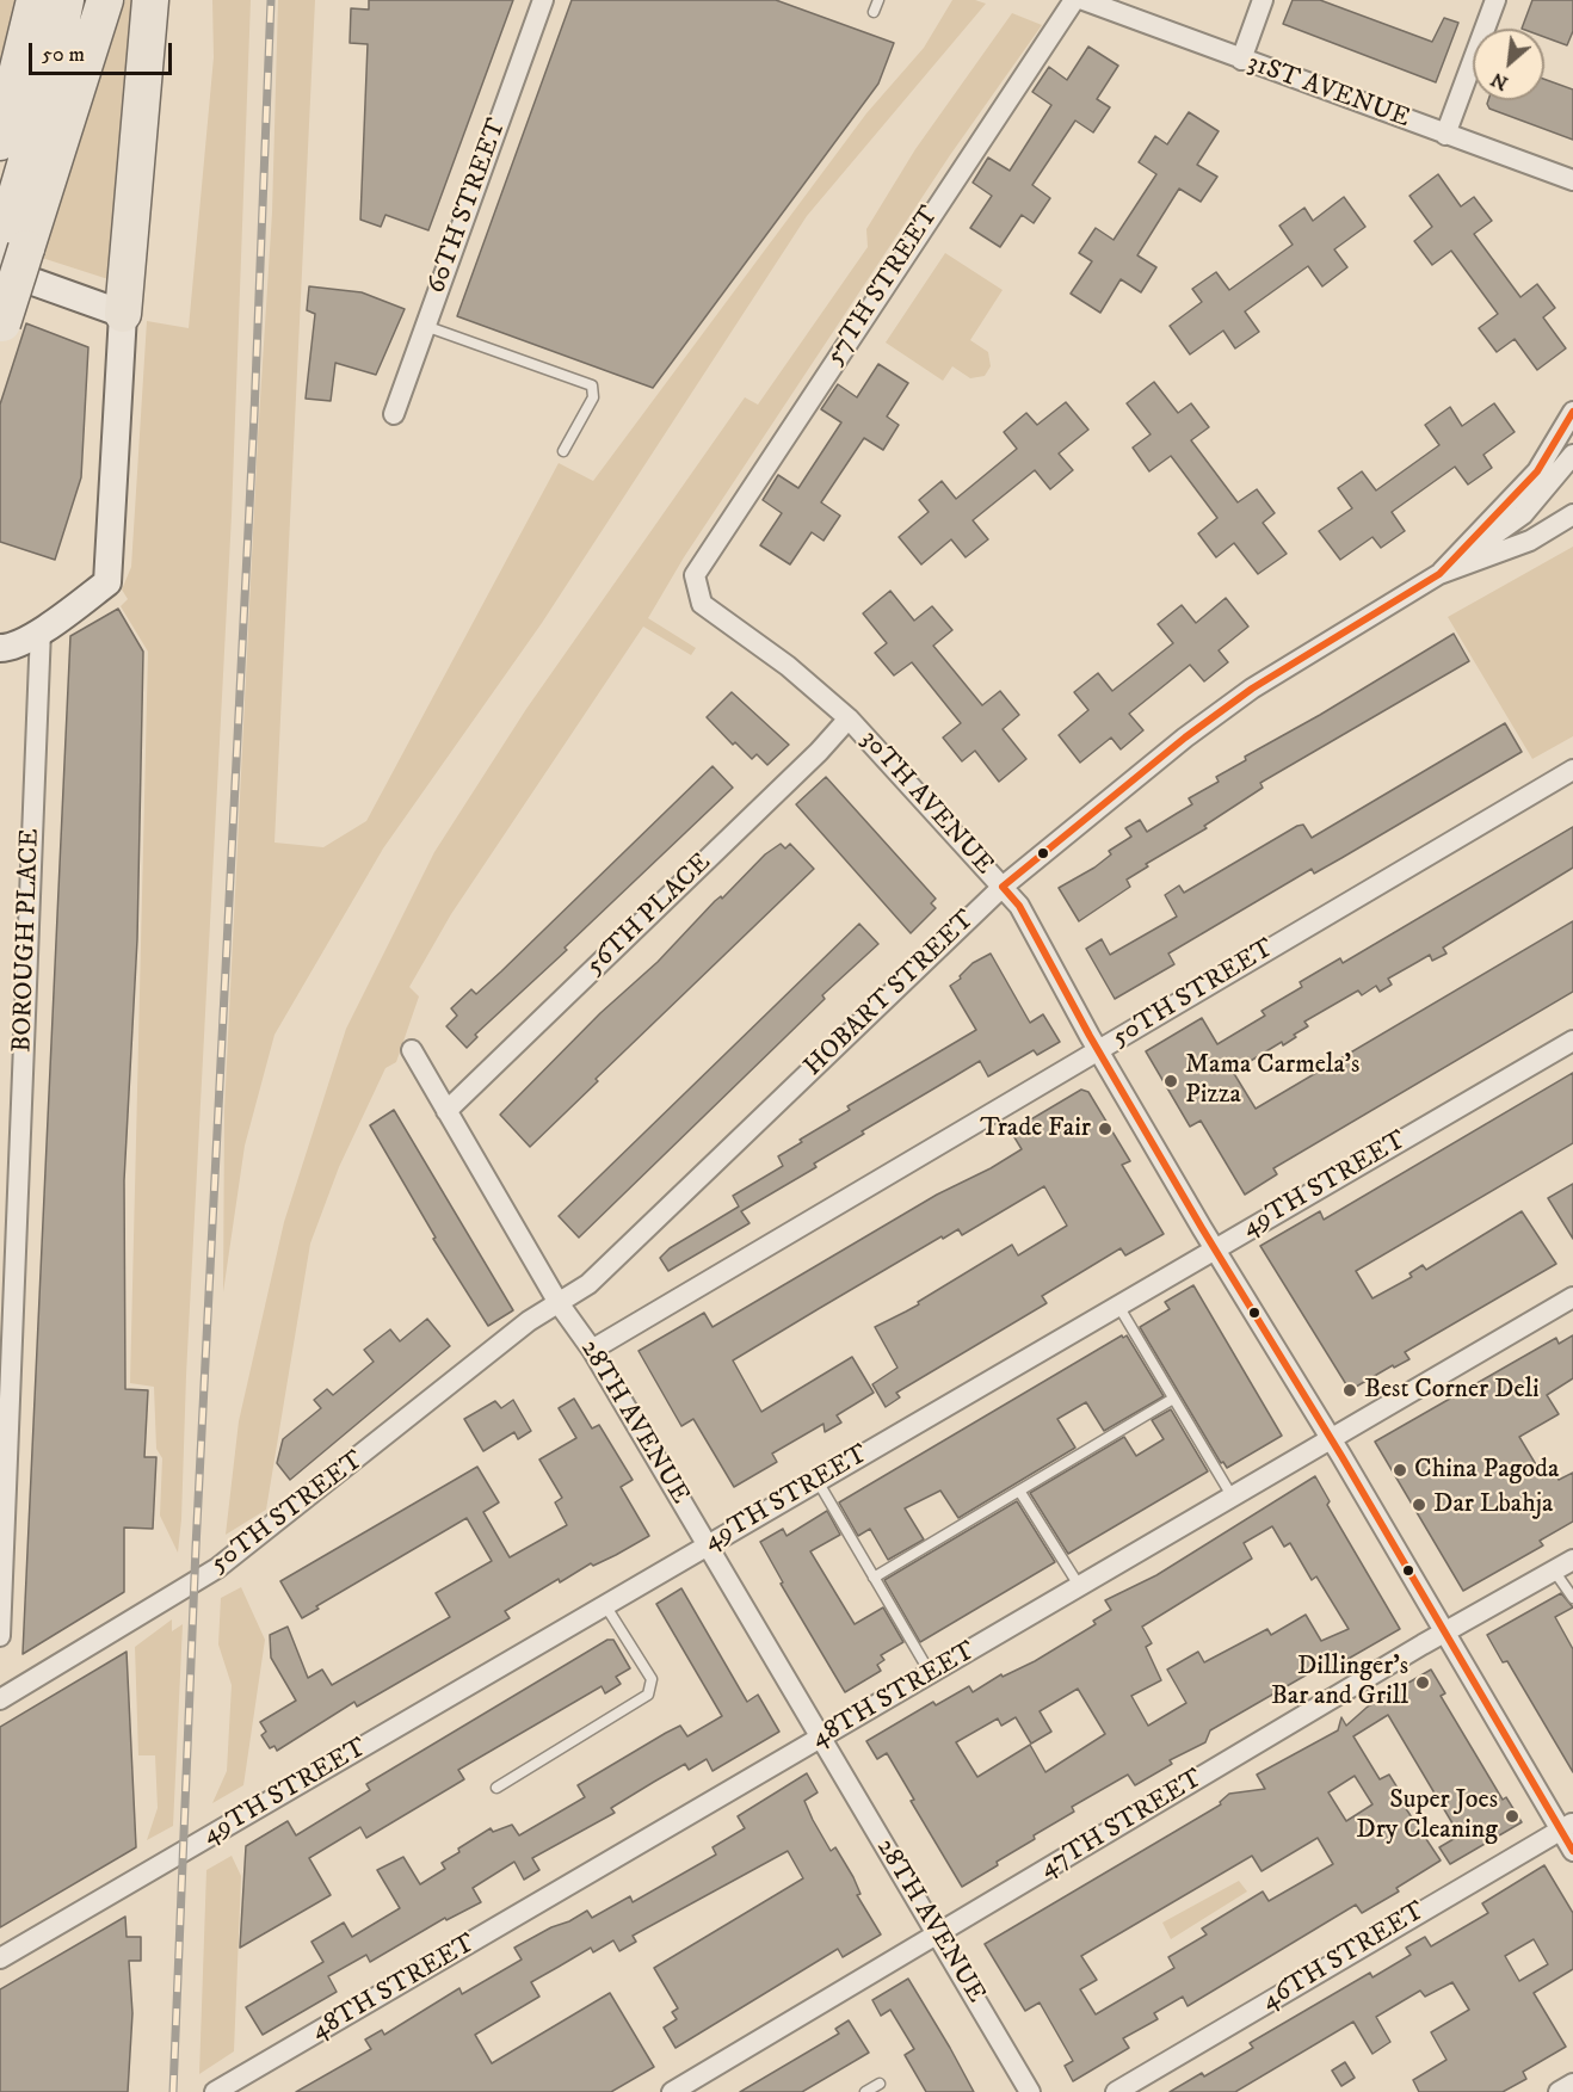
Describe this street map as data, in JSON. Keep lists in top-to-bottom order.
{
  "streets": {
    "street": [
      "31ST AVENUE",
      "60TH STREET",
      "57TH STREET",
      "30TH AVENUE",
      "56TH PLACE",
      "BOROUGH PLACE",
      "HOBART STREET",
      "50TH STREET",
      "49TH STREET",
      "28TH AVENUE",
      "48TH STREET",
      "47TH STREET",
      "46TH STREET"
    ]
  },
  "crossings": [
    ["57TH STREET", "30TH AVENUE"],
    ["30TH AVENUE", "56TH PLACE"],
    ["30TH AVENUE", "HOBART STREET"],
    ["30TH AVENUE", "50TH STREET"],
    ["30TH AVENUE", "49TH STREET"],
    ["30TH AVENUE", "48TH STREET"],
    ["30TH AVENUE", "47TH STREET"],
    ["30TH AVENUE", "46TH STREET"],
    ["56TH PLACE", "28TH AVENUE"],
    ["HOBART STREET", "50TH STREET"],
    ["HOBART STREET", "28TH AVENUE"],
    ["50TH STREET", "28TH AVENUE"],
    ["49TH STREET", "28TH AVENUE"],
    ["28TH AVENUE", "48TH STREET"],
    ["28TH AVENUE", "47TH STREET"]
  ],
  "places": [
    "Mama Carmela's Pizza",
    "Trade Fair",
    "Best Corner Deli",
    "China Pagoda",
    "Dar Lbahja",
    "Dillinger's Bar and Grill",
    "Super Joes Dry Cleaning"
  ],
  "scale_bar": "50 m",
  "north": "bottom left"
}
